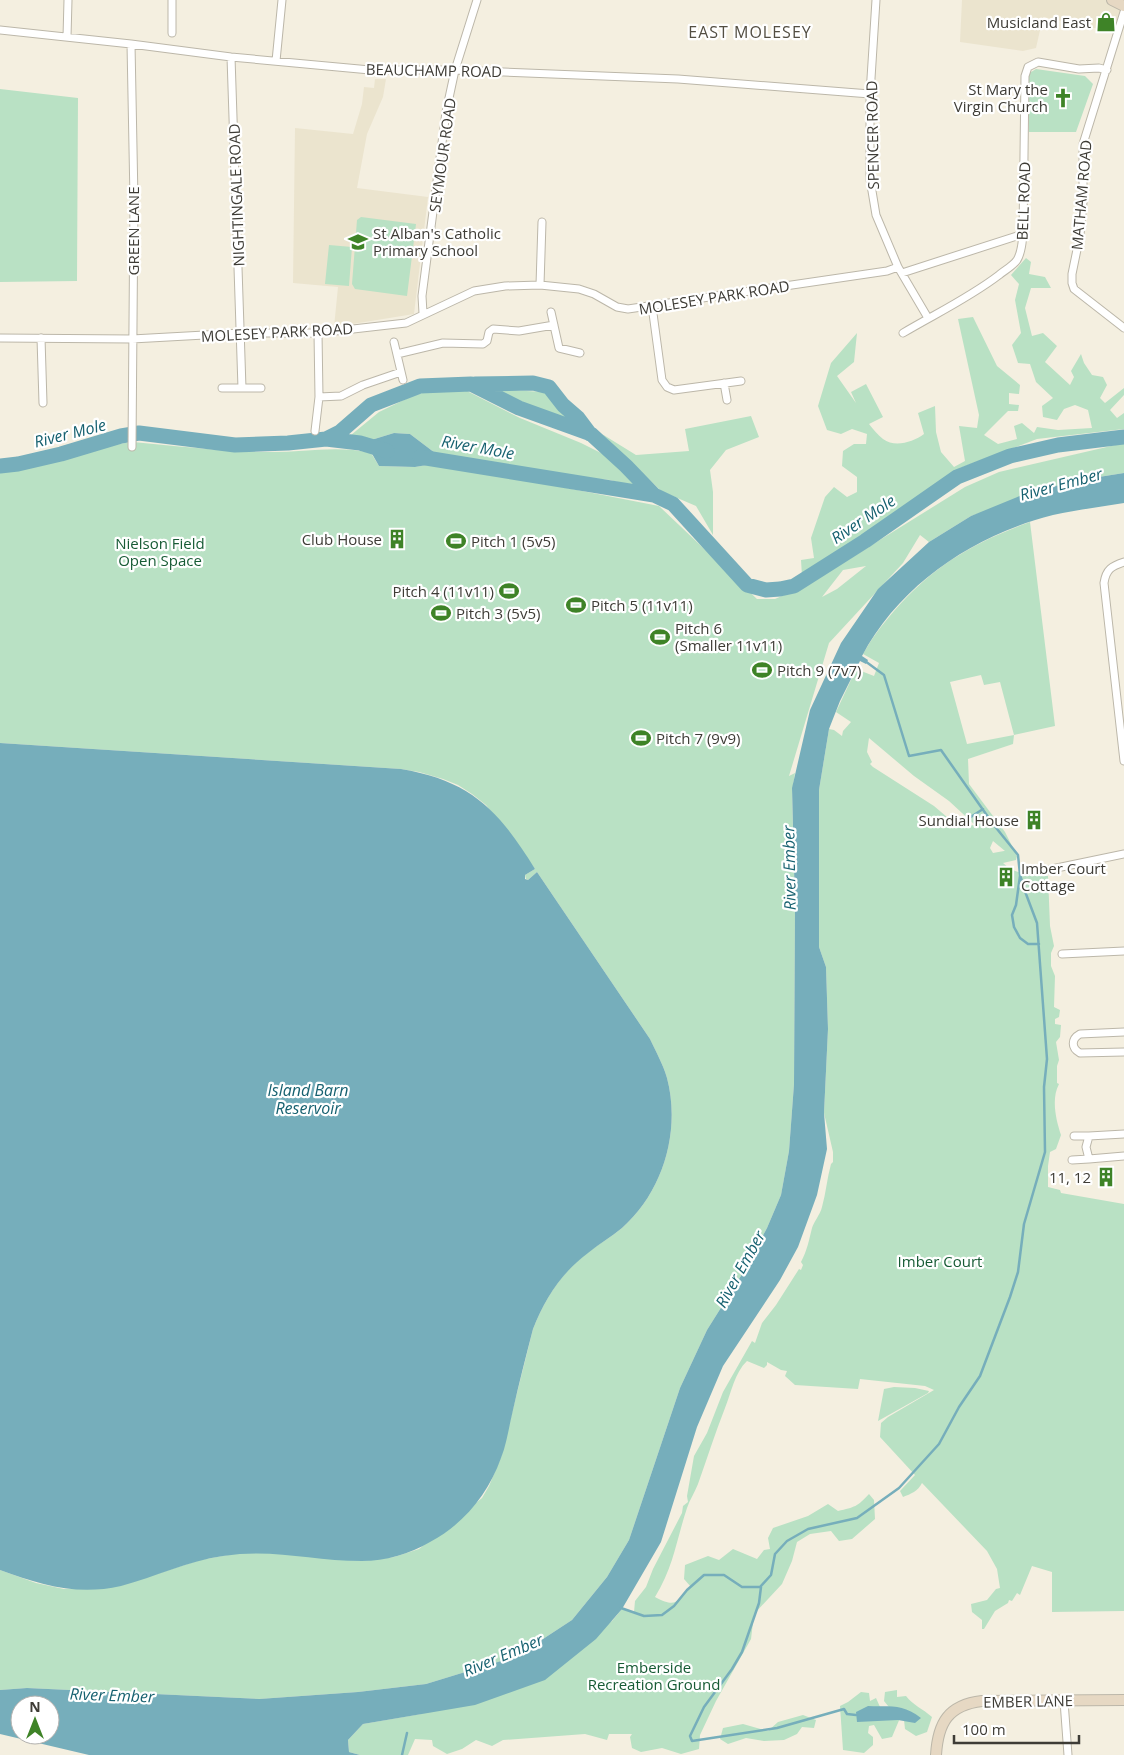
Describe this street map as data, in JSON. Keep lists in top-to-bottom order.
{
  "streets": {
    "main road": ["EMBER LANE"],
    "street": [
      "BEAUCHAMP ROAD",
      "SPENCER ROAD",
      "SEYMOUR ROAD",
      "NIGHTINGALE ROAD",
      "MATHAM ROAD",
      "BELL ROAD",
      "GREEN LANE",
      "MOLESEY PARK ROAD"
    ]
  },
  "crossings": [
    ["BEAUCHAMP ROAD", "SPENCER ROAD"],
    ["BEAUCHAMP ROAD", "SEYMOUR ROAD"],
    ["BEAUCHAMP ROAD", "NIGHTINGALE ROAD"],
    ["BEAUCHAMP ROAD", "GREEN LANE"],
    ["SPENCER ROAD", "BELL ROAD"],
    ["SPENCER ROAD", "MOLESEY PARK ROAD"],
    ["SEYMOUR ROAD", "MOLESEY PARK ROAD"],
    ["NIGHTINGALE ROAD", "MOLESEY PARK ROAD"],
    ["MATHAM ROAD", "BELL ROAD"],
    ["BELL ROAD", "MOLESEY PARK ROAD"],
    ["GREEN LANE", "MOLESEY PARK ROAD"]
  ],
  "districts": ["EAST MOLESEY"],
  "water": ["River Mole", "River Ember", "Island Barn Reservoir"],
  "parks": ["Nielson Field Open Space", "Imber Court", "Emberside Recreation Ground"],
  "places": {
    "shop": ["Musicland East"],
    "church": ["St Mary the Virgin Church"],
    "school or university": ["St Alban's Catholic Primary School"],
    "building": [
      "Club House",
      "Sundial House",
      "Imber Court Cottage",
      "11, 12"
    ],
    "sports": [
      "Pitch 1 (5v5)",
      "Pitch 4 (11v11)",
      "Pitch 5 (11v11)",
      "Pitch 3 (5v5)",
      "Pitch 6 (Smaller 11v11)",
      "Pitch 9 (7v7)",
      "Pitch 7 (9v9)"
    ]
  },
  "scale_bar": "100 m",
  "north": "top"
}
